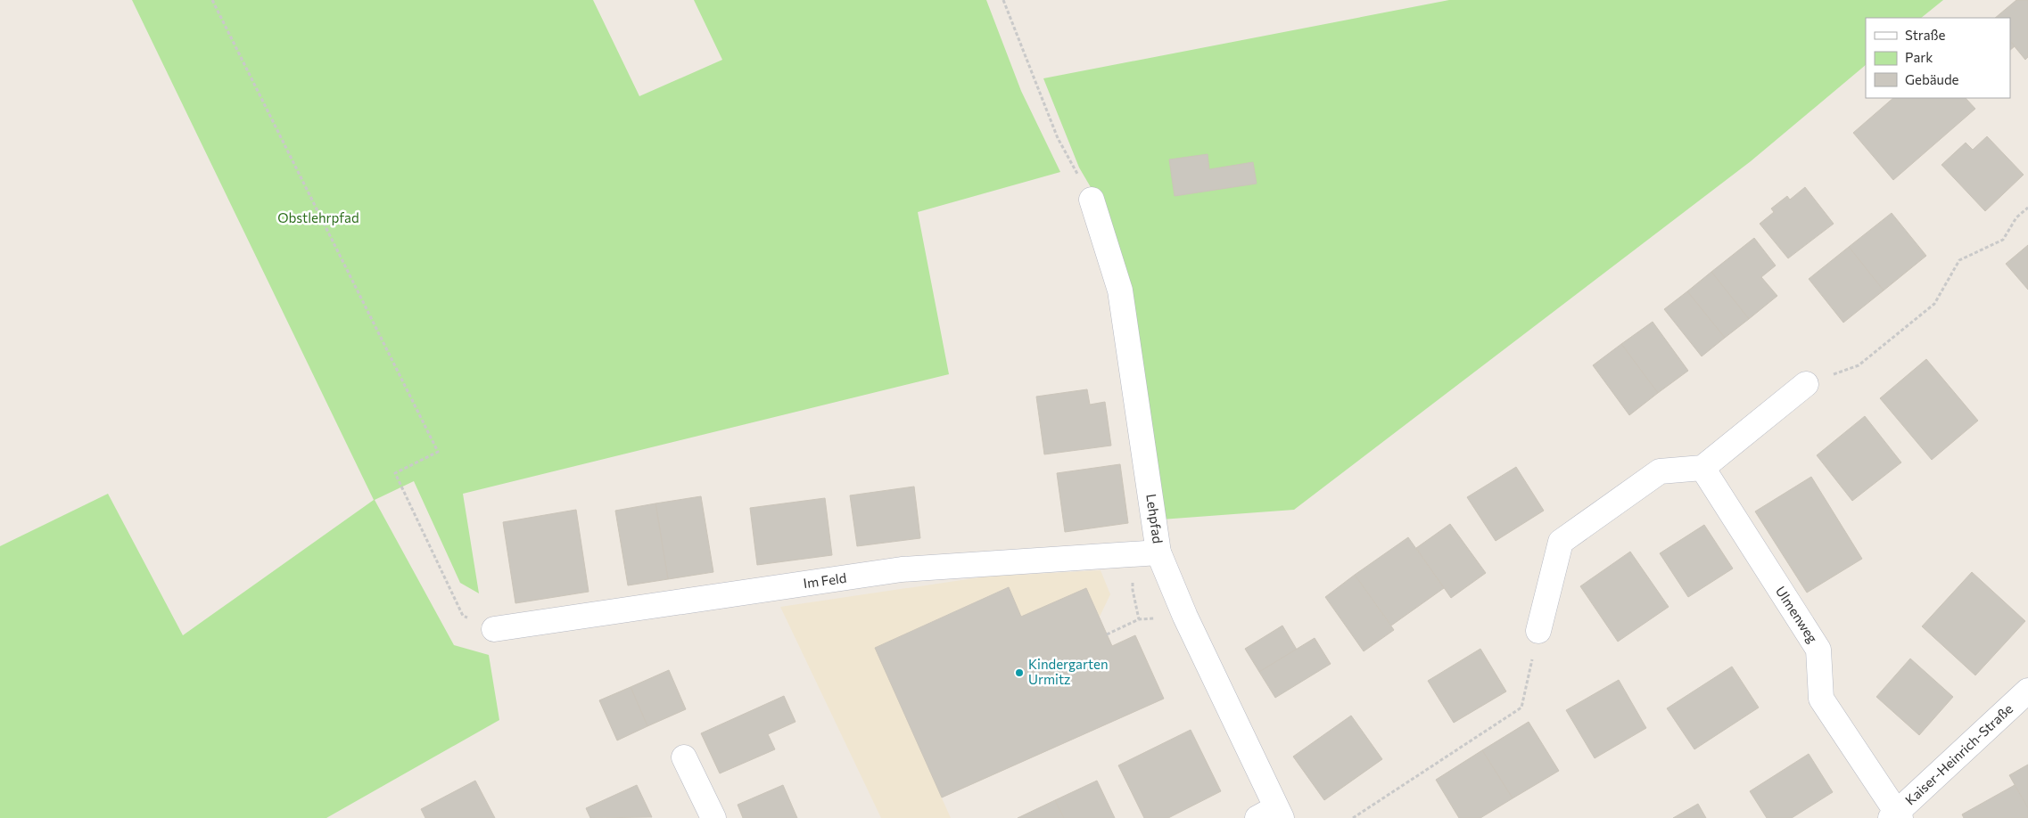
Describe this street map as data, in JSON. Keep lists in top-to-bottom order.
{
  "streets": {
    "street": [
      "Lehpfad",
      "Im Feld",
      "Ulmenweg",
      "Kaiser-Heinrich-Straße"
    ]
  },
  "crossings": [
    ["Lehpfad", "Im Feld"],
    ["Ulmenweg", "Kaiser-Heinrich-Straße"]
  ],
  "parks": ["Obstlehrpfad"],
  "places": ["Kindergarten Urmitz"],
  "legend": ["Straße", "Park", "Gebäude"]
}
